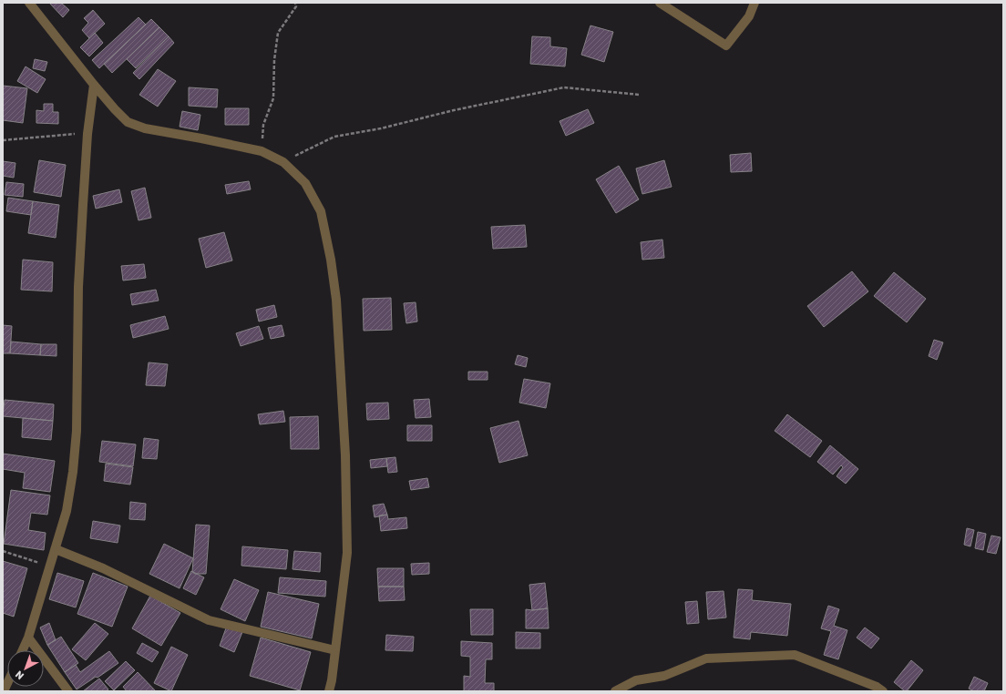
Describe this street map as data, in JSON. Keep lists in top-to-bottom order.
{
  "north": "bottom left"
}
